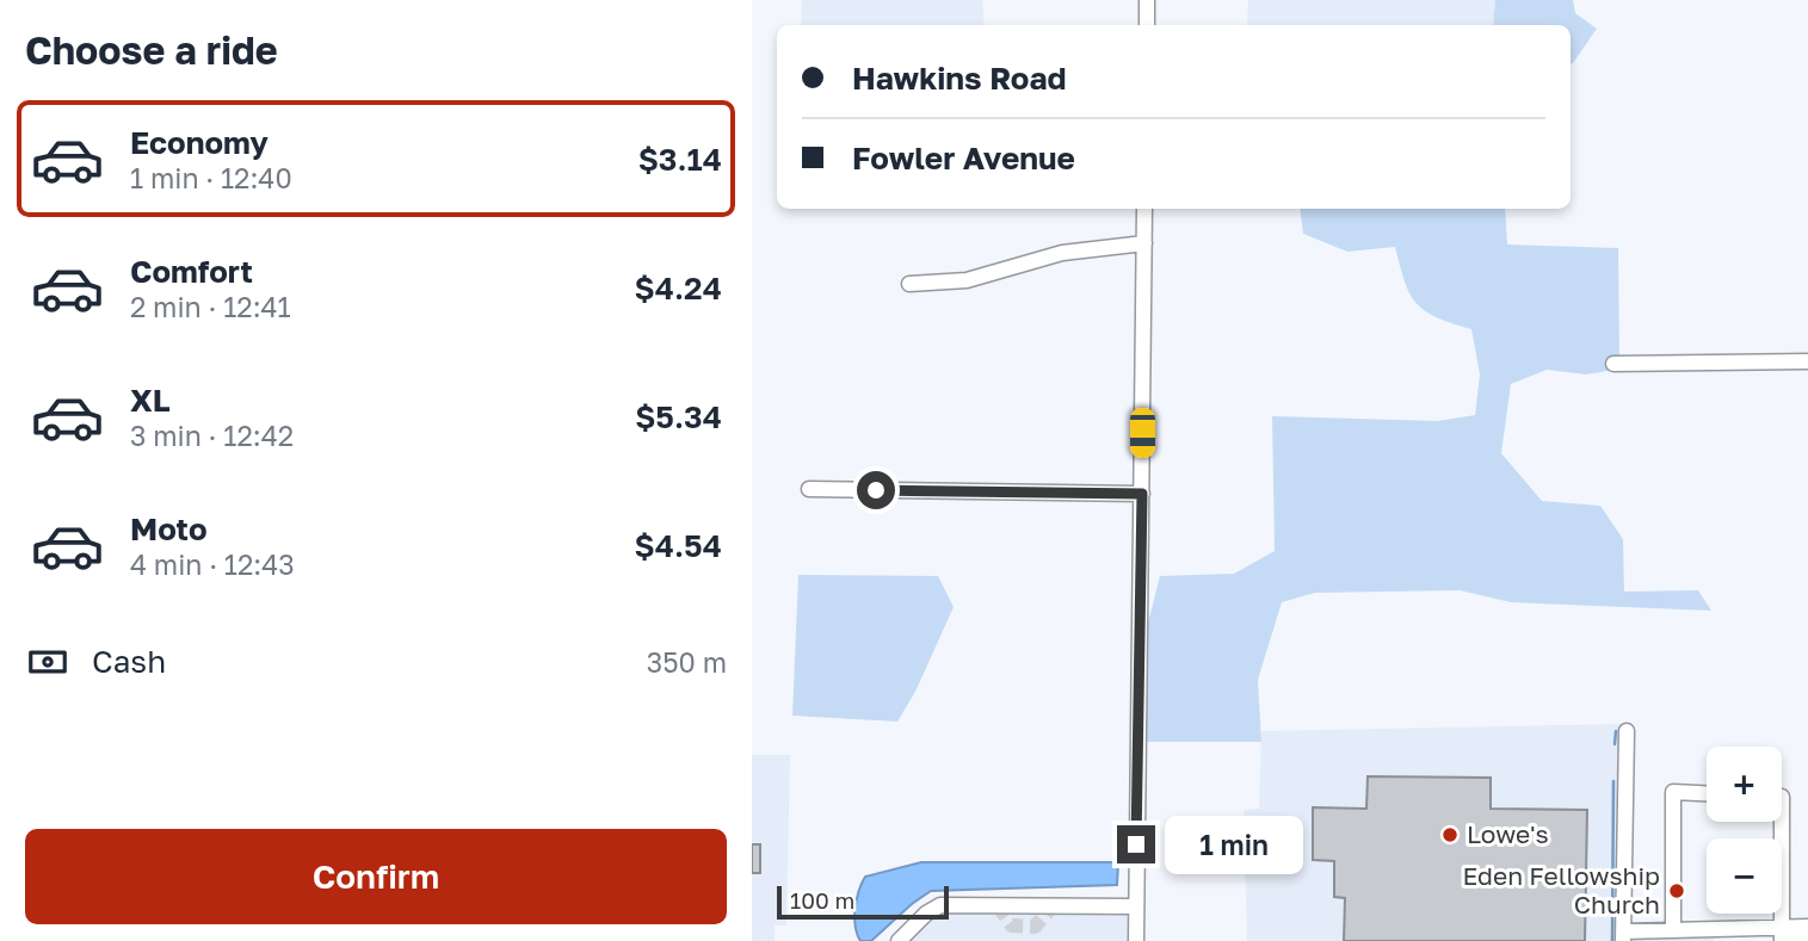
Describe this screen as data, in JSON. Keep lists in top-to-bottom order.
{
  "places": ["Lowe's", "Eden Fellowship Church"],
  "scale_bar": "100 m",
  "page": {
    "heading": "Choose a ride",
    "banner": ["Hawkins Road", "Fowler Avenue"],
    "list": [
      {
        "name": "Economy",
        "note": "1 min · 12:40",
        "value": "$3.14"
      },
      {
        "name": "Comfort",
        "note": "2 min · 12:41",
        "value": "$4.24"
      },
      {
        "name": "XL",
        "note": "3 min · 12:42",
        "value": "$5.34"
      },
      {
        "name": "Moto",
        "note": "4 min · 12:43",
        "value": "$4.54"
      }
    ],
    "pay": ["Cash", "350 m"],
    "map_buttons": ["+", "−"],
    "buttons": "Confirm",
    "bubble": "1 min",
    "scale": "100 m"
  }
}
